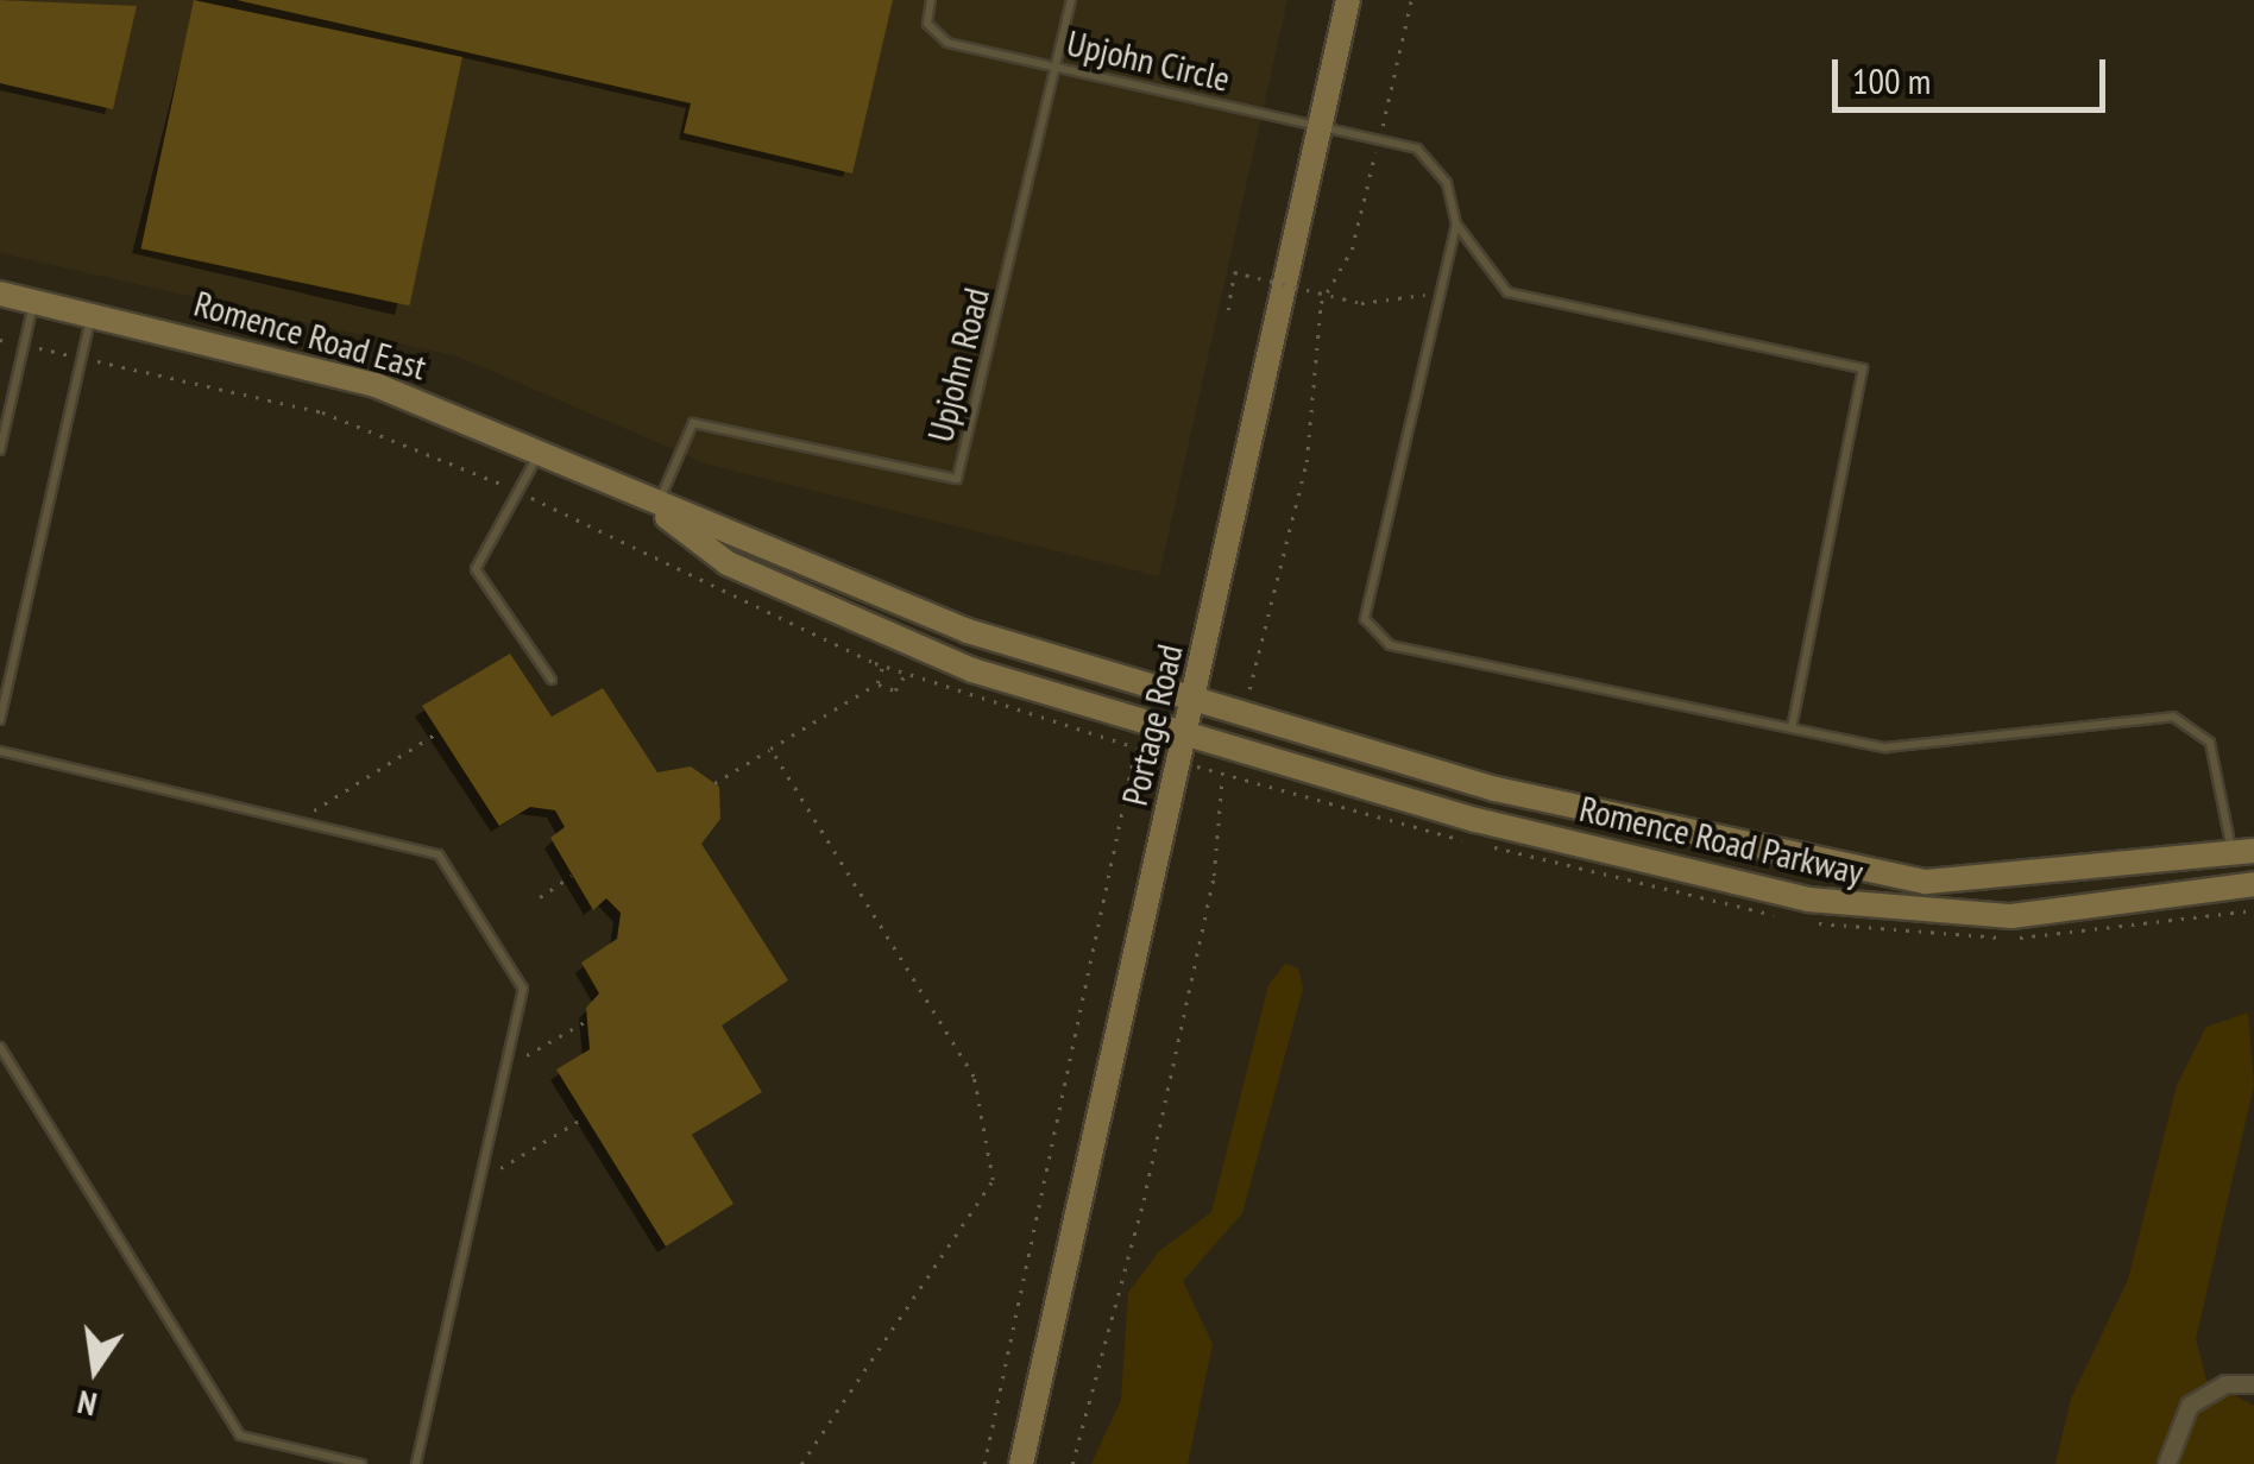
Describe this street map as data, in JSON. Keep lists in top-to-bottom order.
{
  "streets": {
    "street": ["Romence Road East", "Portage Road", "Romence Road Parkway"],
    "lane": ["Upjohn Circle", "Upjohn Road"]
  },
  "crossings": [
    ["Upjohn Circle", "Upjohn Road"],
    ["Upjohn Circle", "Portage Road"],
    ["Romence Road East", "Upjohn Road"],
    ["Romence Road East", "Portage Road"],
    ["Romence Road East", "Romence Road Parkway"],
    ["Portage Road", "Romence Road Parkway"]
  ],
  "scale_bar": "100 m",
  "north": "bottom"
}
